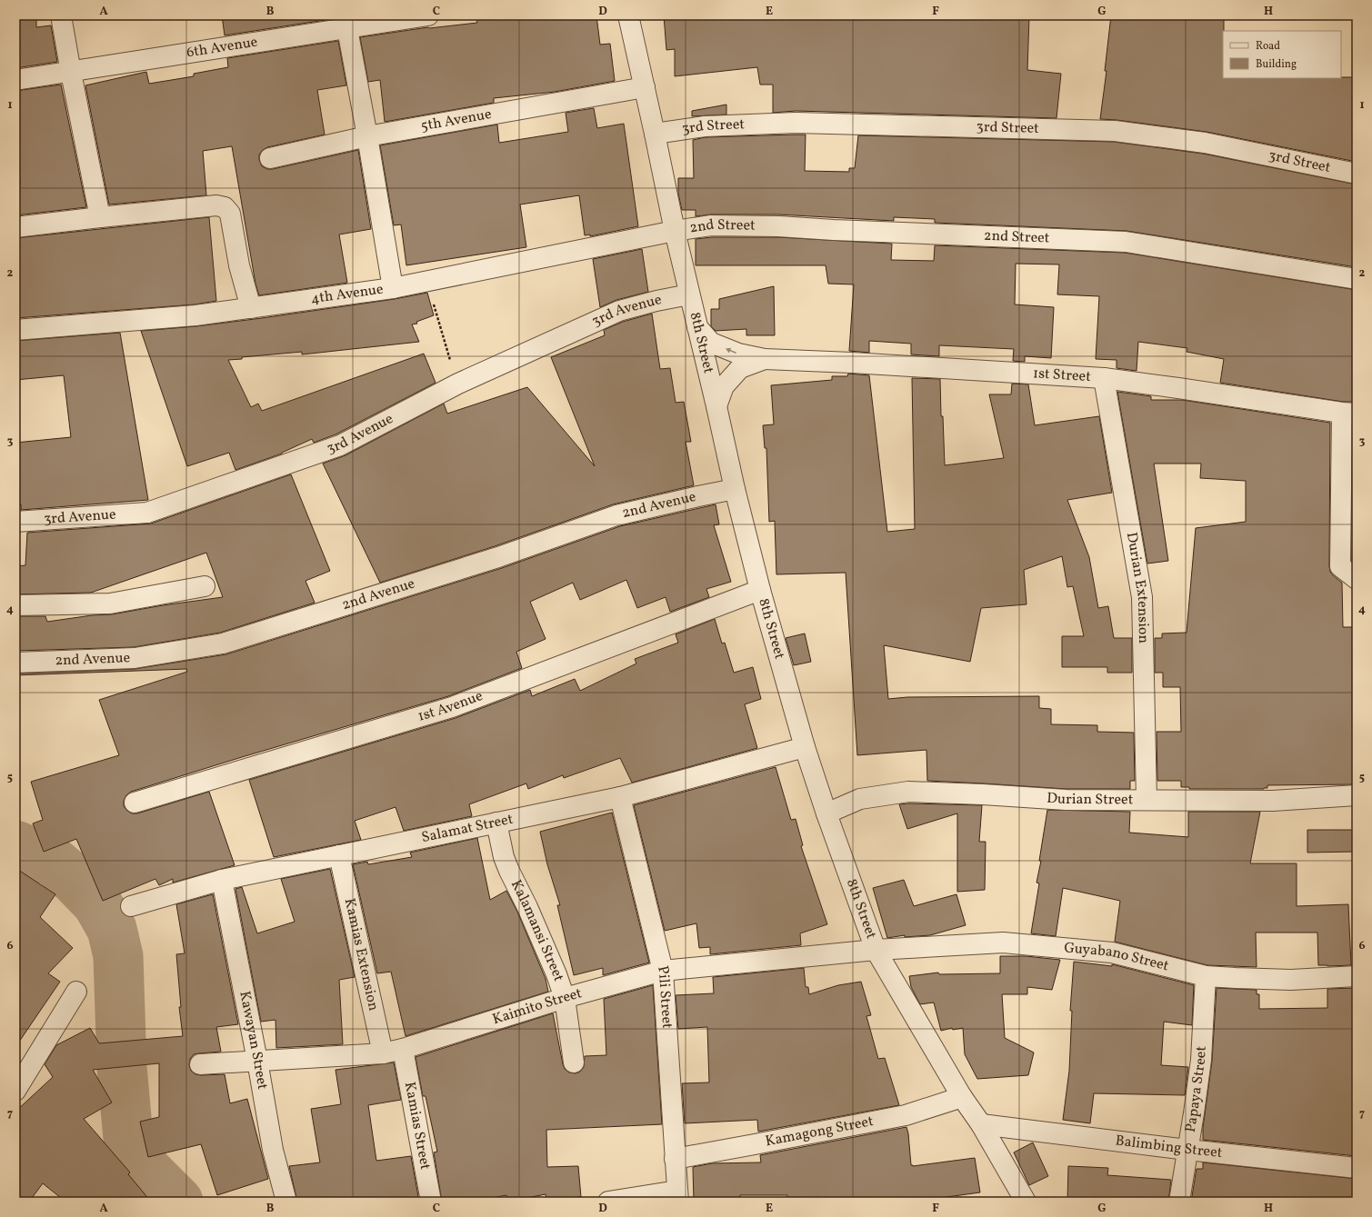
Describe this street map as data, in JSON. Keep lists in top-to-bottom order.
{
  "streets": {
    "street": [
      "6th Avenue",
      "5th Avenue",
      "3rd Street",
      "2nd Street",
      "4th Avenue",
      "3rd Avenue",
      "8th Street",
      "1st Street",
      "2nd Avenue",
      "Durian Extension",
      "1st Avenue",
      "Durian Street",
      "Salamat Street",
      "Kalamansi Street",
      "Kamias Extension",
      "Guyabano Street",
      "Pili Street",
      "Kaimito Street",
      "Kawayan Street",
      "Papaya Street",
      "Kamias Street",
      "Kamagong Street",
      "Balimbing Street"
    ]
  },
  "crossings": [
    ["5th Avenue", "8th Street"],
    ["3rd Street", "8th Street"],
    ["2nd Street", "4th Avenue"],
    ["2nd Street", "8th Street"],
    ["4th Avenue", "8th Street"],
    ["3rd Avenue", "8th Street"],
    ["8th Street", "1st Street"],
    ["8th Street", "2nd Avenue"],
    ["8th Street", "1st Avenue"],
    ["8th Street", "Durian Street"],
    ["8th Street", "Salamat Street"],
    ["8th Street", "Guyabano Street"],
    ["8th Street", "Kaimito Street"],
    ["8th Street", "Kamagong Street"],
    ["8th Street", "Balimbing Street"],
    ["1st Street", "Durian Extension"],
    ["Durian Extension", "Durian Street"],
    ["Salamat Street", "Kalamansi Street"],
    ["Salamat Street", "Kamias Extension"],
    ["Salamat Street", "Pili Street"],
    ["Salamat Street", "Kawayan Street"],
    ["Kalamansi Street", "Kaimito Street"],
    ["Kamias Extension", "Kaimito Street"],
    ["Guyabano Street", "Kaimito Street"],
    ["Guyabano Street", "Papaya Street"],
    ["Pili Street", "Kaimito Street"],
    ["Pili Street", "Kamagong Street"],
    ["Kaimito Street", "Kawayan Street"],
    ["Kaimito Street", "Kamias Street"],
    ["Papaya Street", "Balimbing Street"]
  ],
  "legend": ["Road", "Building"],
  "grid": {
    "columns": [
      "A",
      "B",
      "C",
      "D",
      "E",
      "F",
      "G",
      "H"
    ],
    "rows": [
      "1",
      "2",
      "3",
      "4",
      "5",
      "6",
      "7"
    ]
  }
}
